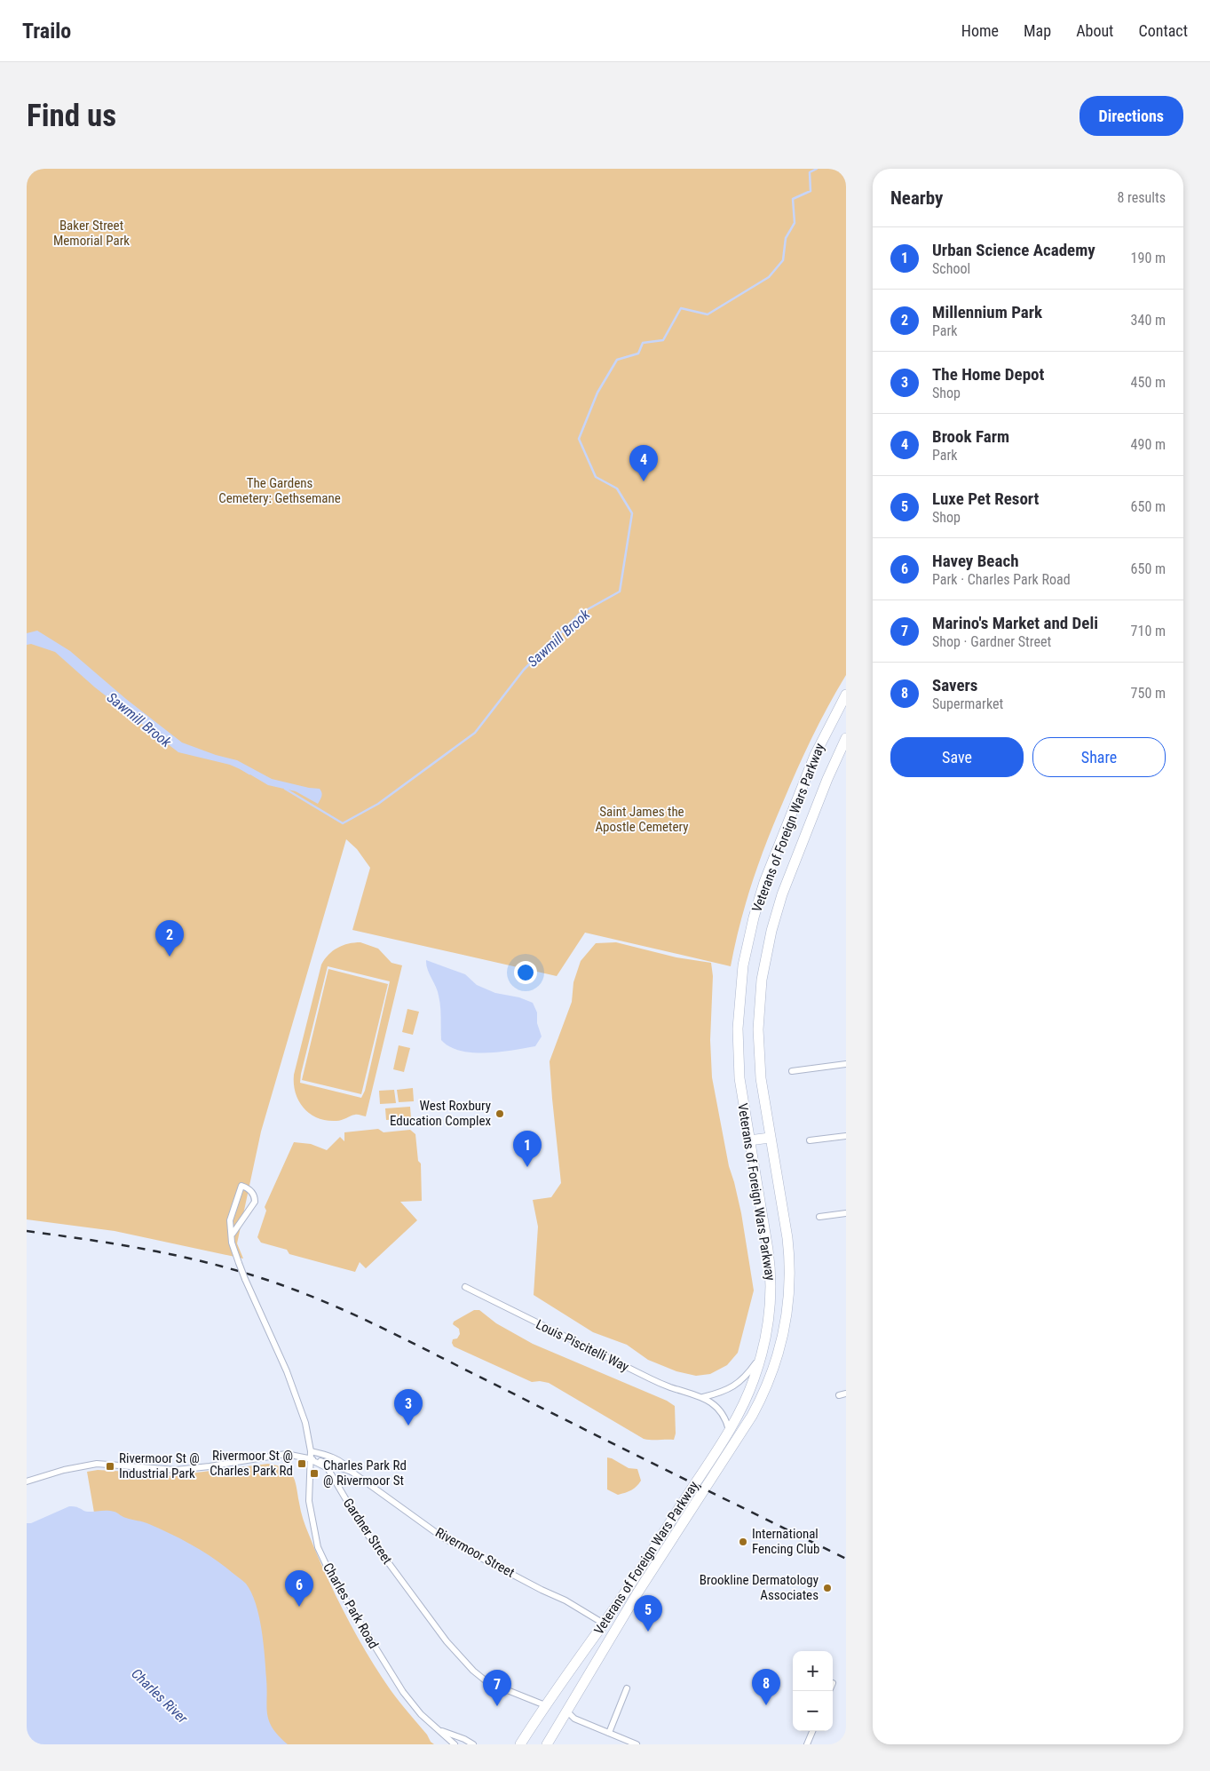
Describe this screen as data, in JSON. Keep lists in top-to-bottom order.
{
  "streets": {
    "highway": ["Veterans of Foreign Wars Parkway"],
    "street": [
      "Louis Piscitelli Way",
      "Gardner Street",
      "Rivermoor Street",
      "Charles Park Road"
    ]
  },
  "crossings": [
    ["Veterans of Foreign Wars Parkway", "Louis Piscitelli Way"],
    ["Veterans of Foreign Wars Parkway", "Gardner Street"],
    ["Veterans of Foreign Wars Parkway", "Rivermoor Street"],
    ["Gardner Street", "Rivermoor Street"],
    ["Gardner Street", "Charles Park Road"],
    ["Rivermoor Street", "Charles Park Road"]
  ],
  "water": ["Sawmill Brook", "Charles River"],
  "parks": ["Baker Street Memorial Park", "The Gardens Cemetery: Gethsemane", "Saint James the Apostle Cemetery"],
  "places": {
    "other": ["West Roxbury Education Complex", "International Fencing Club", "Brookline Dermatology Associates"],
    "transit": ["Rivermoor St @ Charles Park Rd", "Rivermoor St @ Industrial Park", "Charles Park Rd @ Rivermoor St"]
  },
  "page": {
    "header": "Trailo",
    "nav": [
      "Home",
      "Map",
      "About",
      "Contact"
    ],
    "buttons": [
      "Directions",
      ["Save", "Share"]
    ],
    "title": "Find us",
    "heading": ["Nearby", "8 results"],
    "list": [
      {
        "mark": "1",
        "name": "Urban Science Academy",
        "note": "School",
        "value": "190 m"
      },
      {
        "mark": "2",
        "name": "Millennium Park",
        "note": "Park",
        "value": "340 m"
      },
      {
        "mark": "3",
        "name": "The Home Depot",
        "note": "Shop",
        "value": "450 m"
      },
      {
        "mark": "4",
        "name": "Brook Farm",
        "note": "Park",
        "value": "490 m"
      },
      {
        "mark": "5",
        "name": "Luxe Pet Resort",
        "note": "Shop",
        "value": "650 m"
      },
      {
        "mark": "6",
        "name": "Havey Beach",
        "note": "Park · Charles Park Road",
        "value": "650 m"
      },
      {
        "mark": "7",
        "name": "Marino's Market and Deli",
        "note": "Shop · Gardner Street",
        "value": "710 m"
      },
      {
        "mark": "8",
        "name": "Savers",
        "note": "Supermarket",
        "value": "750 m"
      }
    ],
    "pins": [
      "4",
      "2",
      "1",
      "3",
      "6",
      "5",
      "8",
      "7"
    ],
    "map_buttons": ["+", "−"]
  }
}
